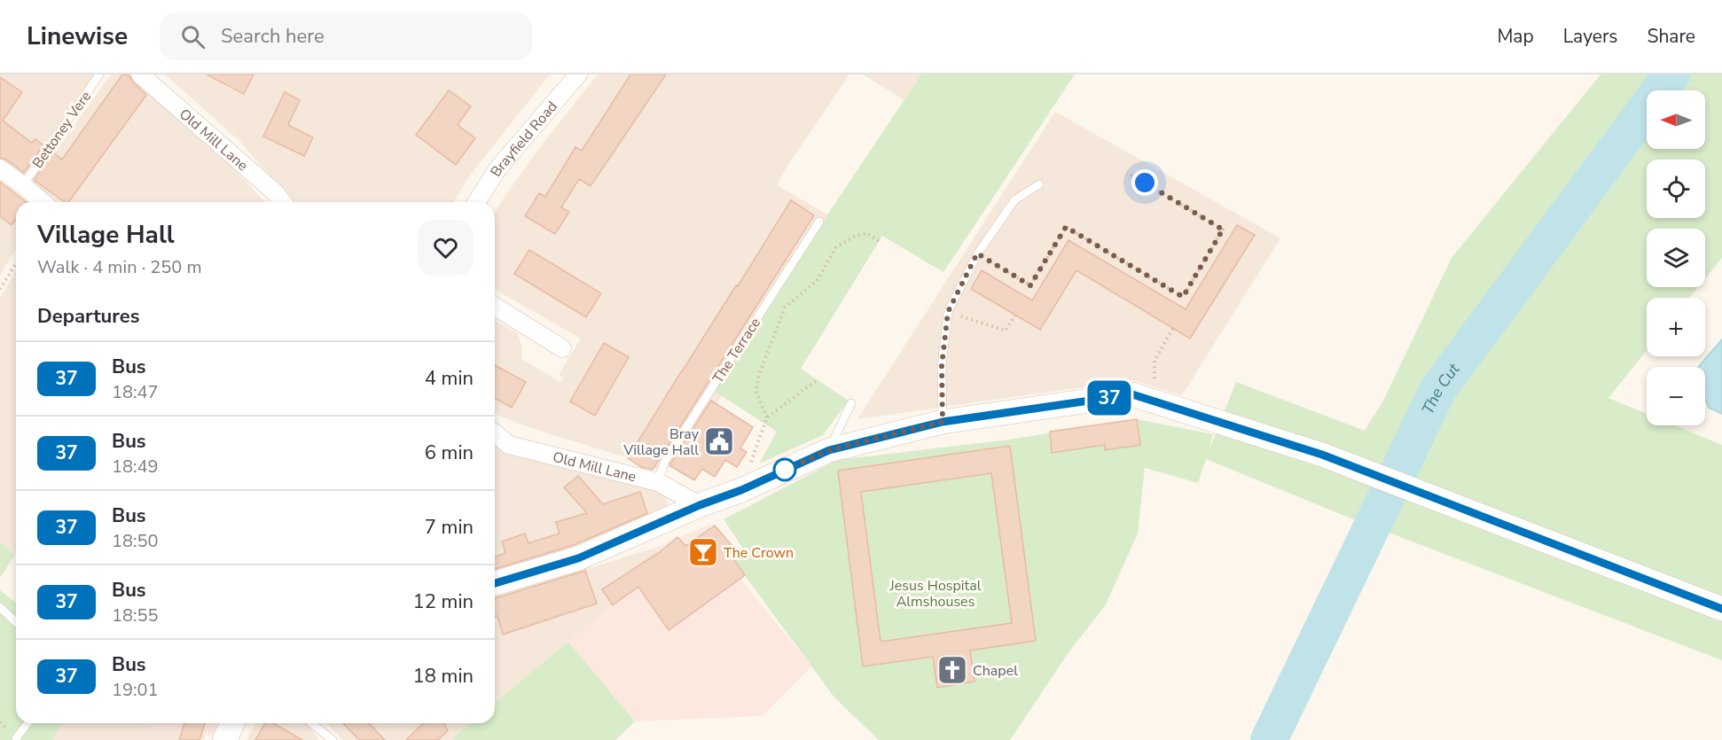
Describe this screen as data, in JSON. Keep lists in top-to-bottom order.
{
  "streets": {
    "street": ["Brayfield Road", "Old Mill Lane"],
    "lane": ["Bettoney Vere", "The Terrace"]
  },
  "crossings": [
    ["Old Mill Lane", "The Terrace"]
  ],
  "water": ["The Cut"],
  "parks": ["Jesus Hospital Almshouses"],
  "places": {
    "public building": ["Bray Village Hall"],
    "bar": ["The Crown"],
    "church": ["Chapel"]
  },
  "lines": ["bus line 37"],
  "north": "left",
  "page": {
    "header": "Linewise",
    "search": "Search here",
    "nav": ["Map", "Layers", "Share"],
    "on_map": "37",
    "map_buttons": ["+", "−"],
    "heading": [
      ["Village Hall", "Walk · 4 min · 250 m"],
      "Departures"
    ],
    "list": [
      {
        "mark": "37",
        "name": "Bus",
        "note": "18:47",
        "value": "4 min"
      },
      {
        "mark": "37",
        "name": "Bus",
        "note": "18:49",
        "value": "6 min"
      },
      {
        "mark": "37",
        "name": "Bus",
        "note": "18:50",
        "value": "7 min"
      },
      {
        "mark": "37",
        "name": "Bus",
        "note": "18:55",
        "value": "12 min"
      },
      {
        "mark": "37",
        "name": "Bus",
        "note": "19:01",
        "value": "18 min"
      }
    ]
  }
}
